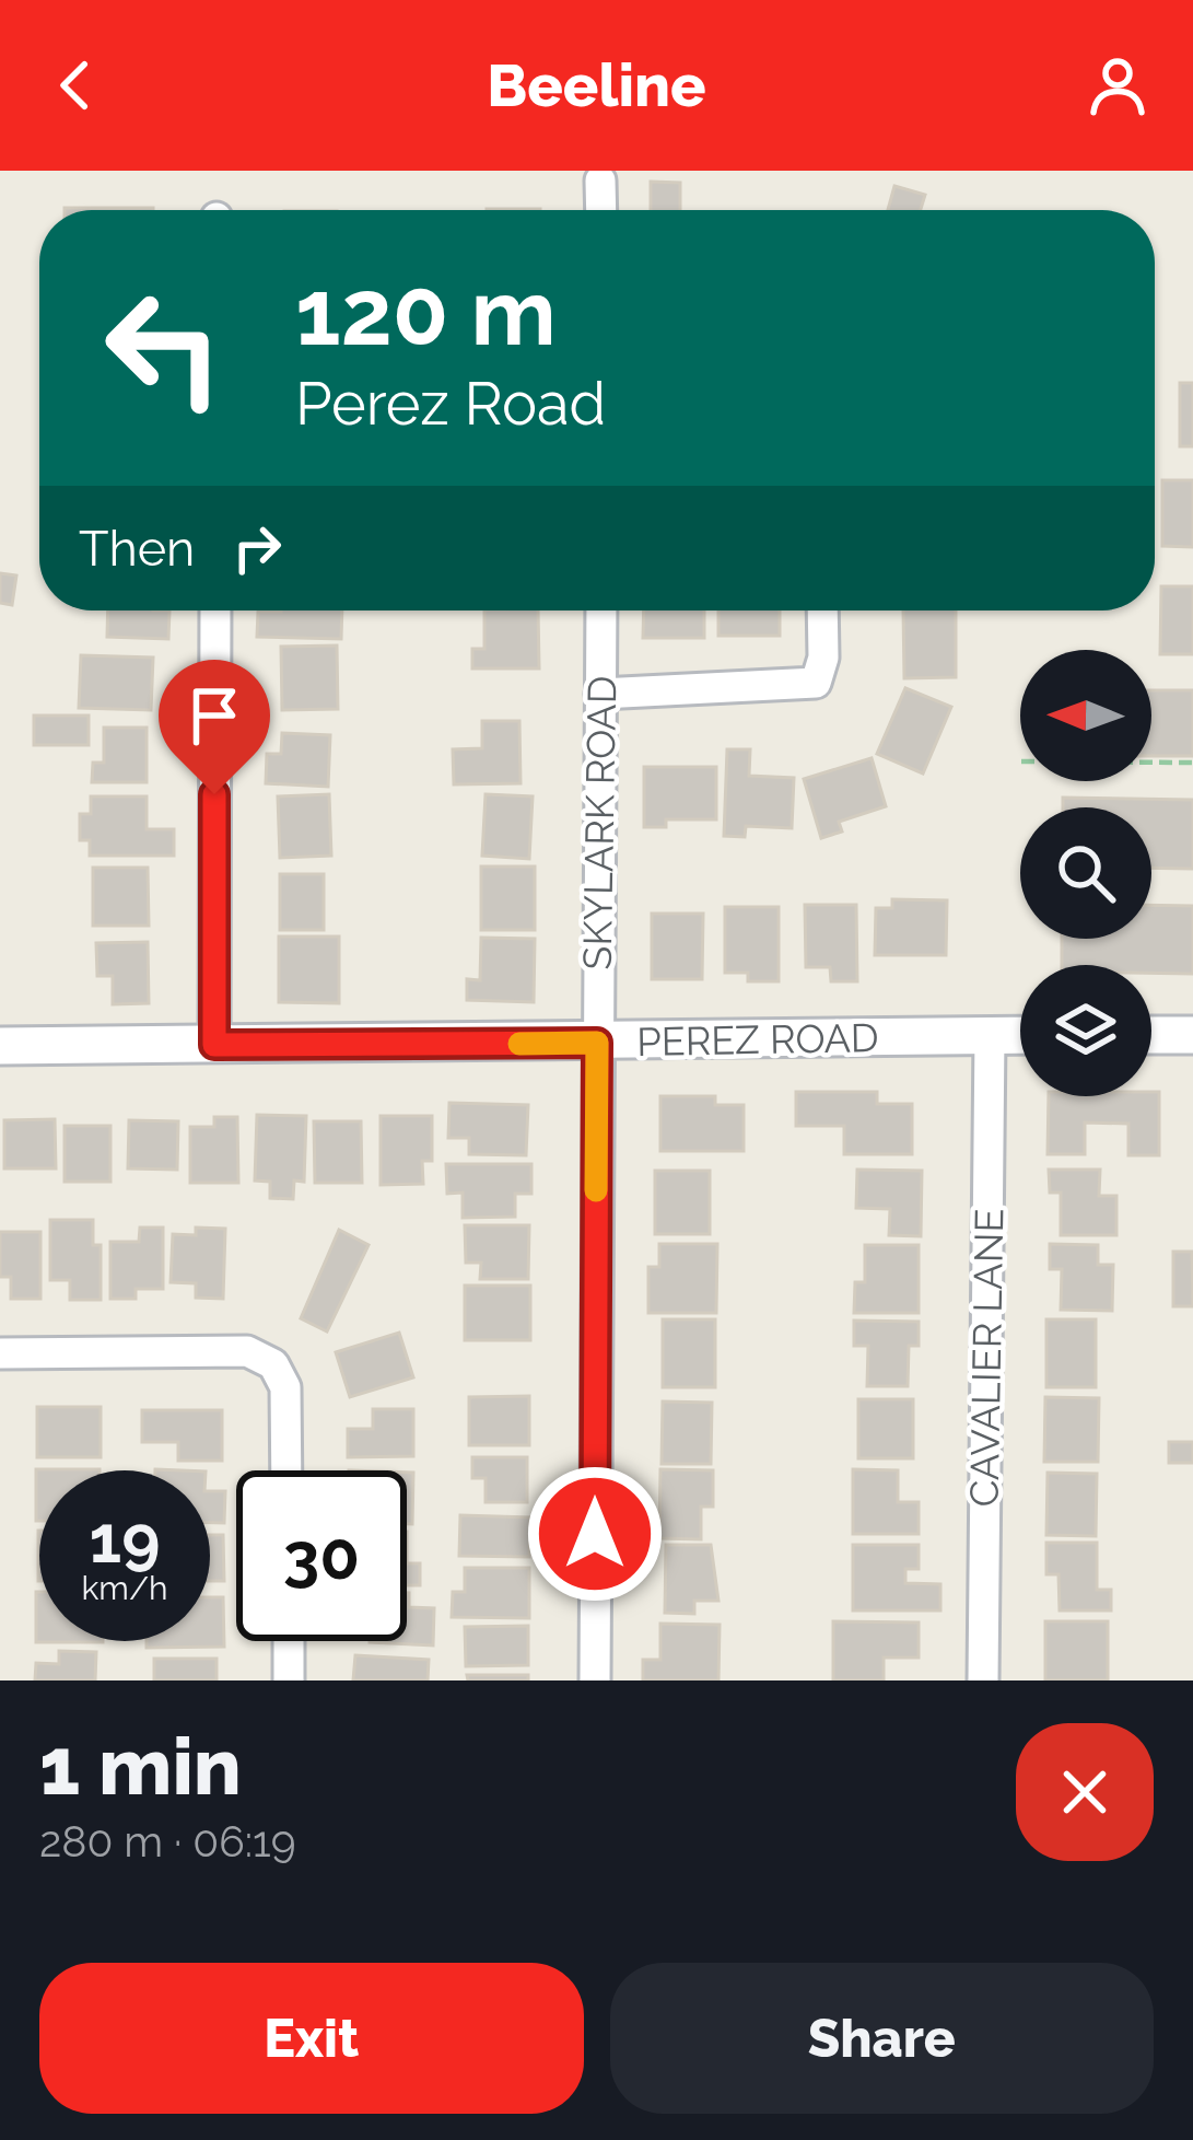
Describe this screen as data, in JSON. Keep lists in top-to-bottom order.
{
  "streets": {
    "street": ["SKYLARK ROAD", "PEREZ ROAD", "CAVALIER LANE"]
  },
  "crossings": [
    ["SKYLARK ROAD", "PEREZ ROAD"],
    ["PEREZ ROAD", "CAVALIER LANE"]
  ],
  "north": "left",
  "page": {
    "header": "Beeline",
    "turn": ["120 m", "Perez Road"],
    "then": "Then",
    "speed": "19 km/h",
    "limit": "30",
    "heading": ["1 min", "280 m · 06:19"],
    "buttons": ["Exit", "Share"]
  }
}
